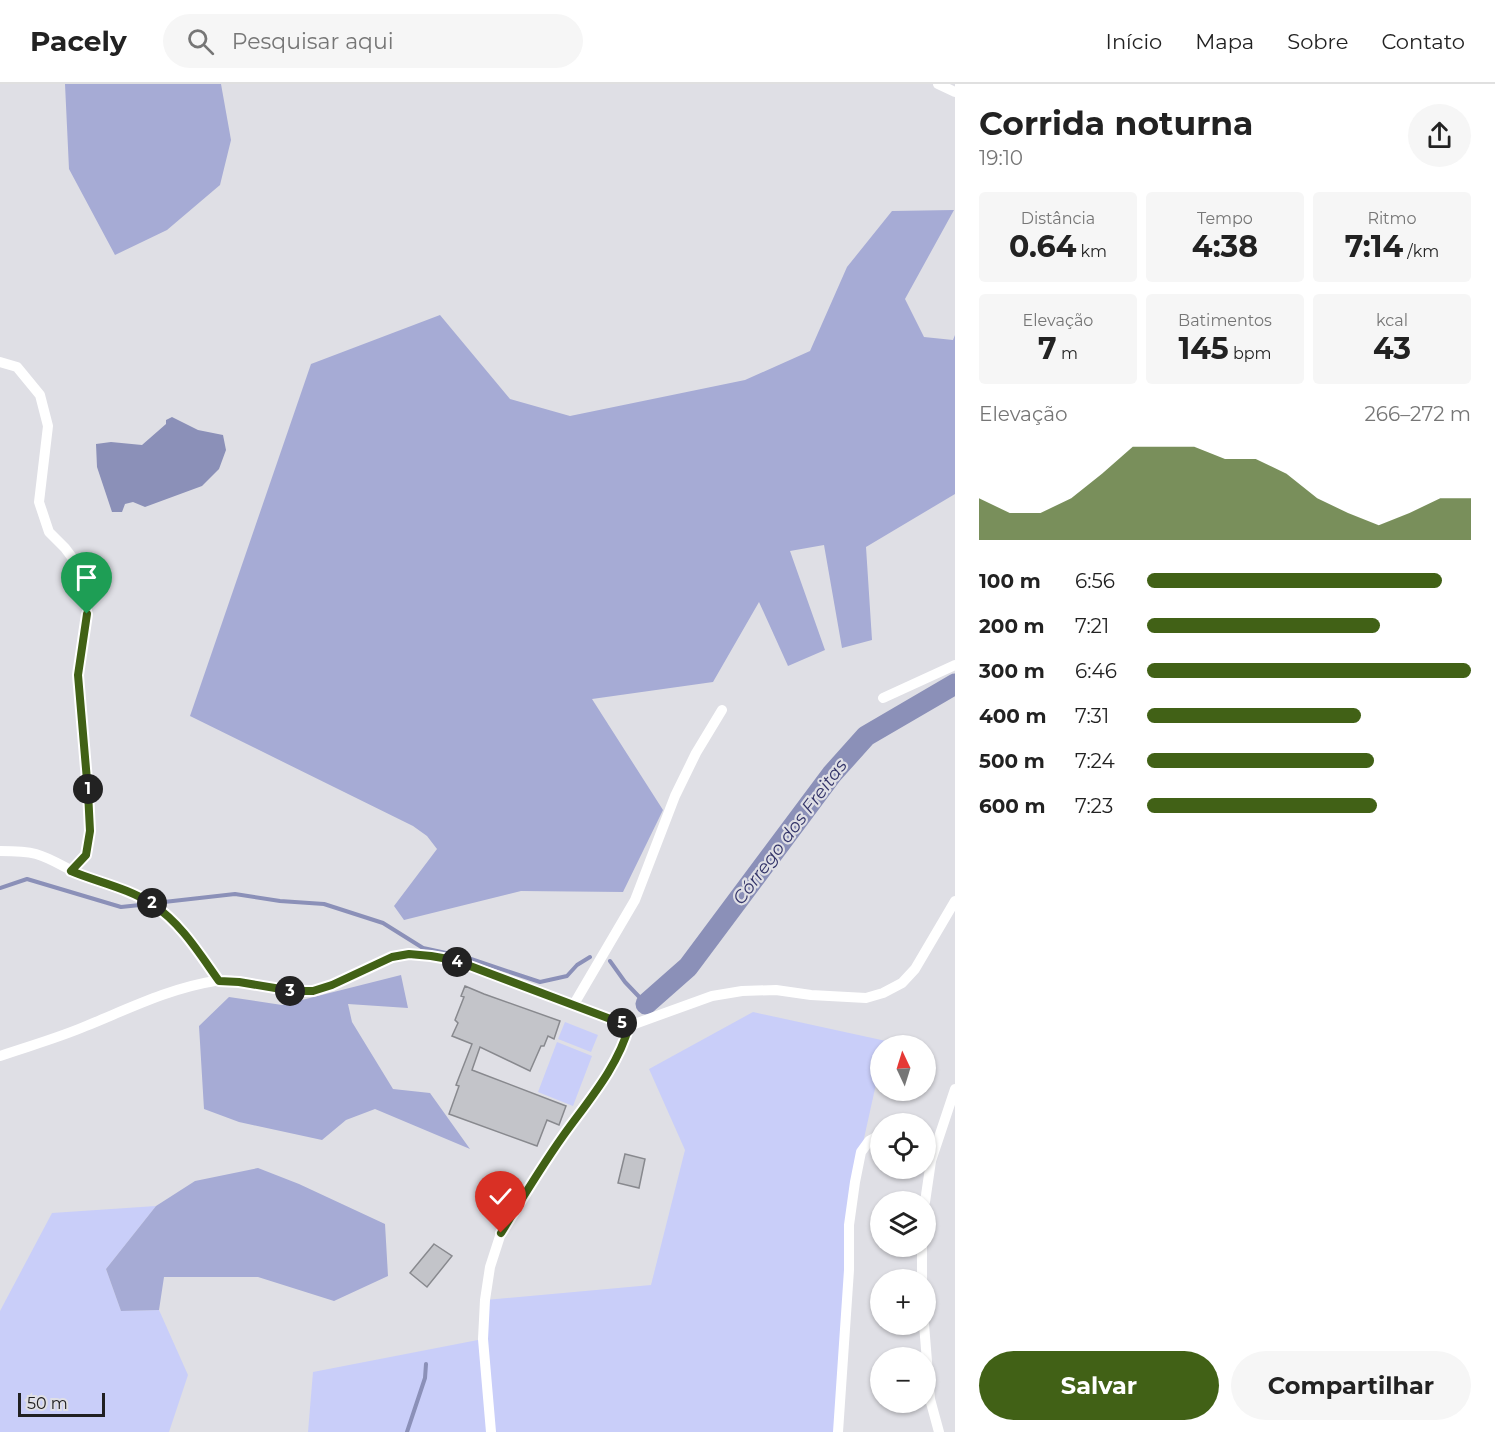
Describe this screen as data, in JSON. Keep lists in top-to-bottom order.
{
  "water": ["Córrego dos Freitas"],
  "scale_bar": "50 m",
  "north": "top",
  "page": {
    "header": "Pacely",
    "search": "Pesquisar aqui",
    "nav": [
      "Início",
      "Mapa",
      "Sobre",
      "Contato"
    ],
    "heading": ["Corrida noturna", "19:10"],
    "stats": [
      ["Distância", "0.64 km"],
      ["Tempo", "4:38"],
      ["Ritmo", "7:14 /km"],
      ["Elevação", "7 m"],
      ["Batimentos", "145 bpm"],
      ["kcal", "43"]
    ],
    "chart": ["Elevação", "266–272 m"],
    "list": [
      {
        "name": "100 m",
        "note": "6:56"
      },
      {
        "name": "200 m",
        "note": "7:21"
      },
      {
        "name": "300 m",
        "note": "6:46"
      },
      {
        "name": "400 m",
        "note": "7:31"
      },
      {
        "name": "500 m",
        "note": "7:24"
      },
      {
        "name": "600 m",
        "note": "7:23"
      }
    ],
    "pins": [
      "1",
      "2",
      "4",
      "3",
      "5"
    ],
    "map_buttons": ["+", "−"],
    "buttons": ["Salvar", "Compartilhar"],
    "scale": "50 m"
  }
}
